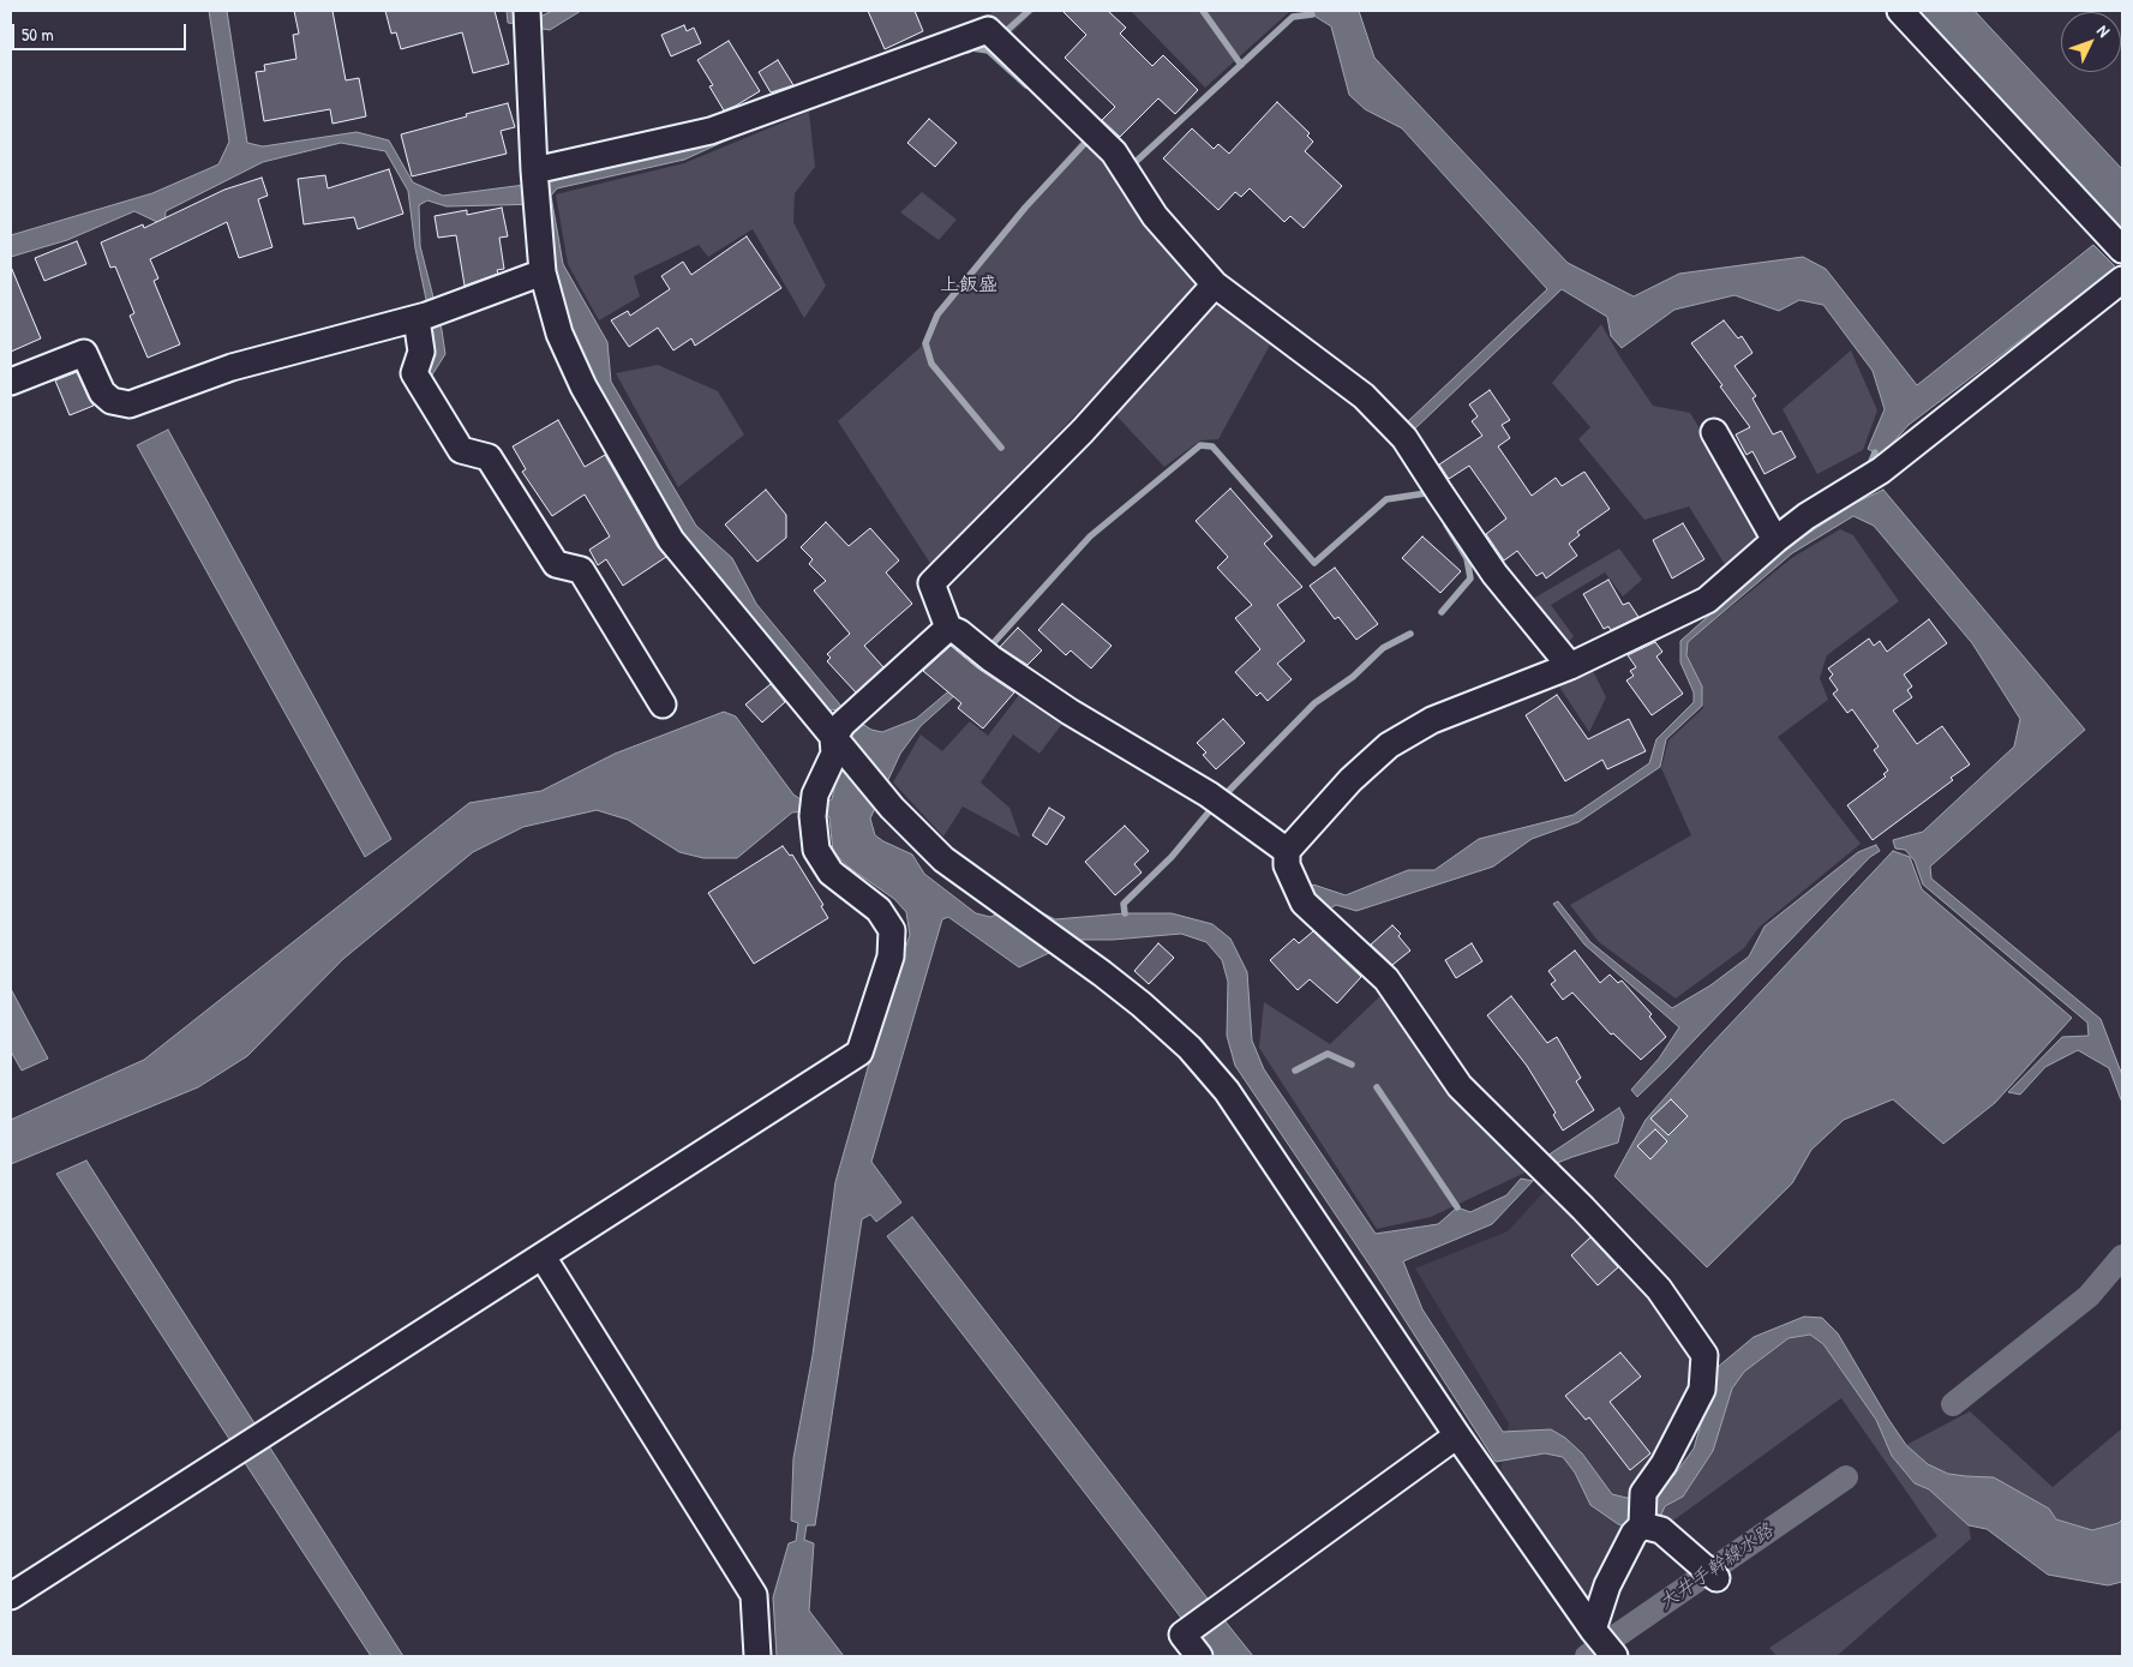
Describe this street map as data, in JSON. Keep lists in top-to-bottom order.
{
  "districts": ["上飯盛"],
  "water": ["大井手幹線水路"],
  "scale_bar": "50 m",
  "north": "top right"
}
